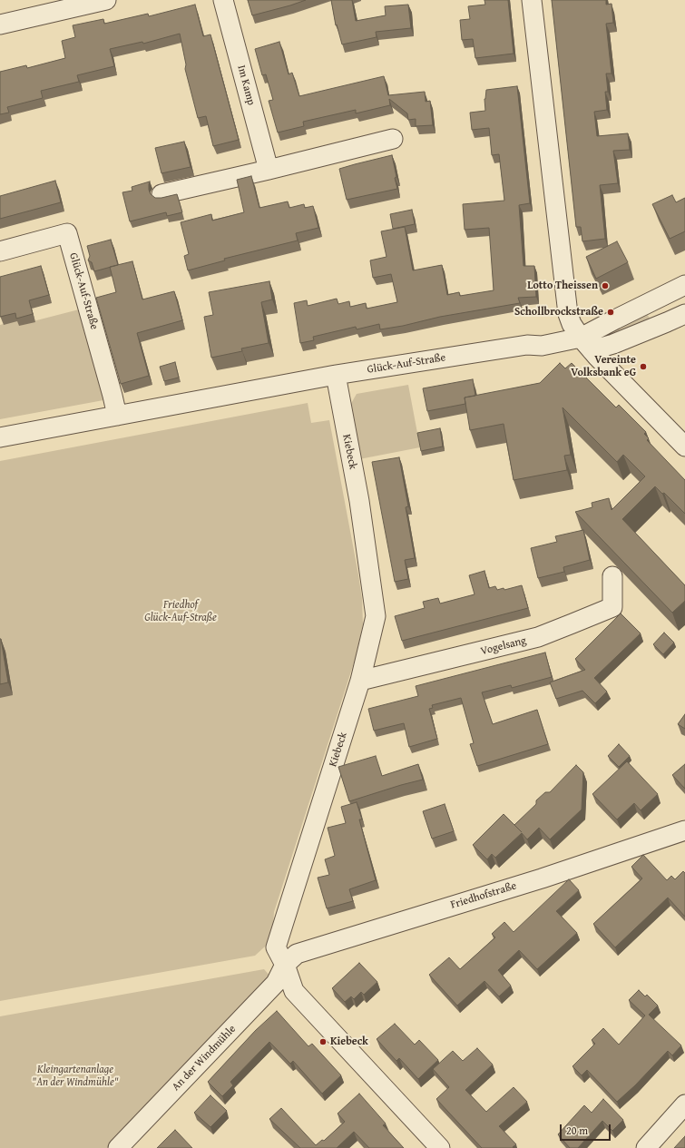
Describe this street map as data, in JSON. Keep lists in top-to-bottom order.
{
  "streets": {
    "street": [
      "Im Kamp",
      "Glück-Auf-Straße",
      "Kiebeck",
      "Vogelsang",
      "Friedhofstraße",
      "An der Windmühle"
    ]
  },
  "crossings": [
    ["Glück-Auf-Straße", "Kiebeck"],
    ["Kiebeck", "Vogelsang"],
    ["Kiebeck", "Friedhofstraße"],
    ["Kiebeck", "An der Windmühle"],
    ["Friedhofstraße", "An der Windmühle"]
  ],
  "parks": ["Friedhof Glück-Auf-Straße", "Kleingartenanlage \"An der Windmühle\""],
  "places": [
    "Lotto Theissen",
    "Schollbrockstraße",
    "Vereinte Volksbank eG",
    "Kiebeck"
  ],
  "scale_bar": "20 m"
}
